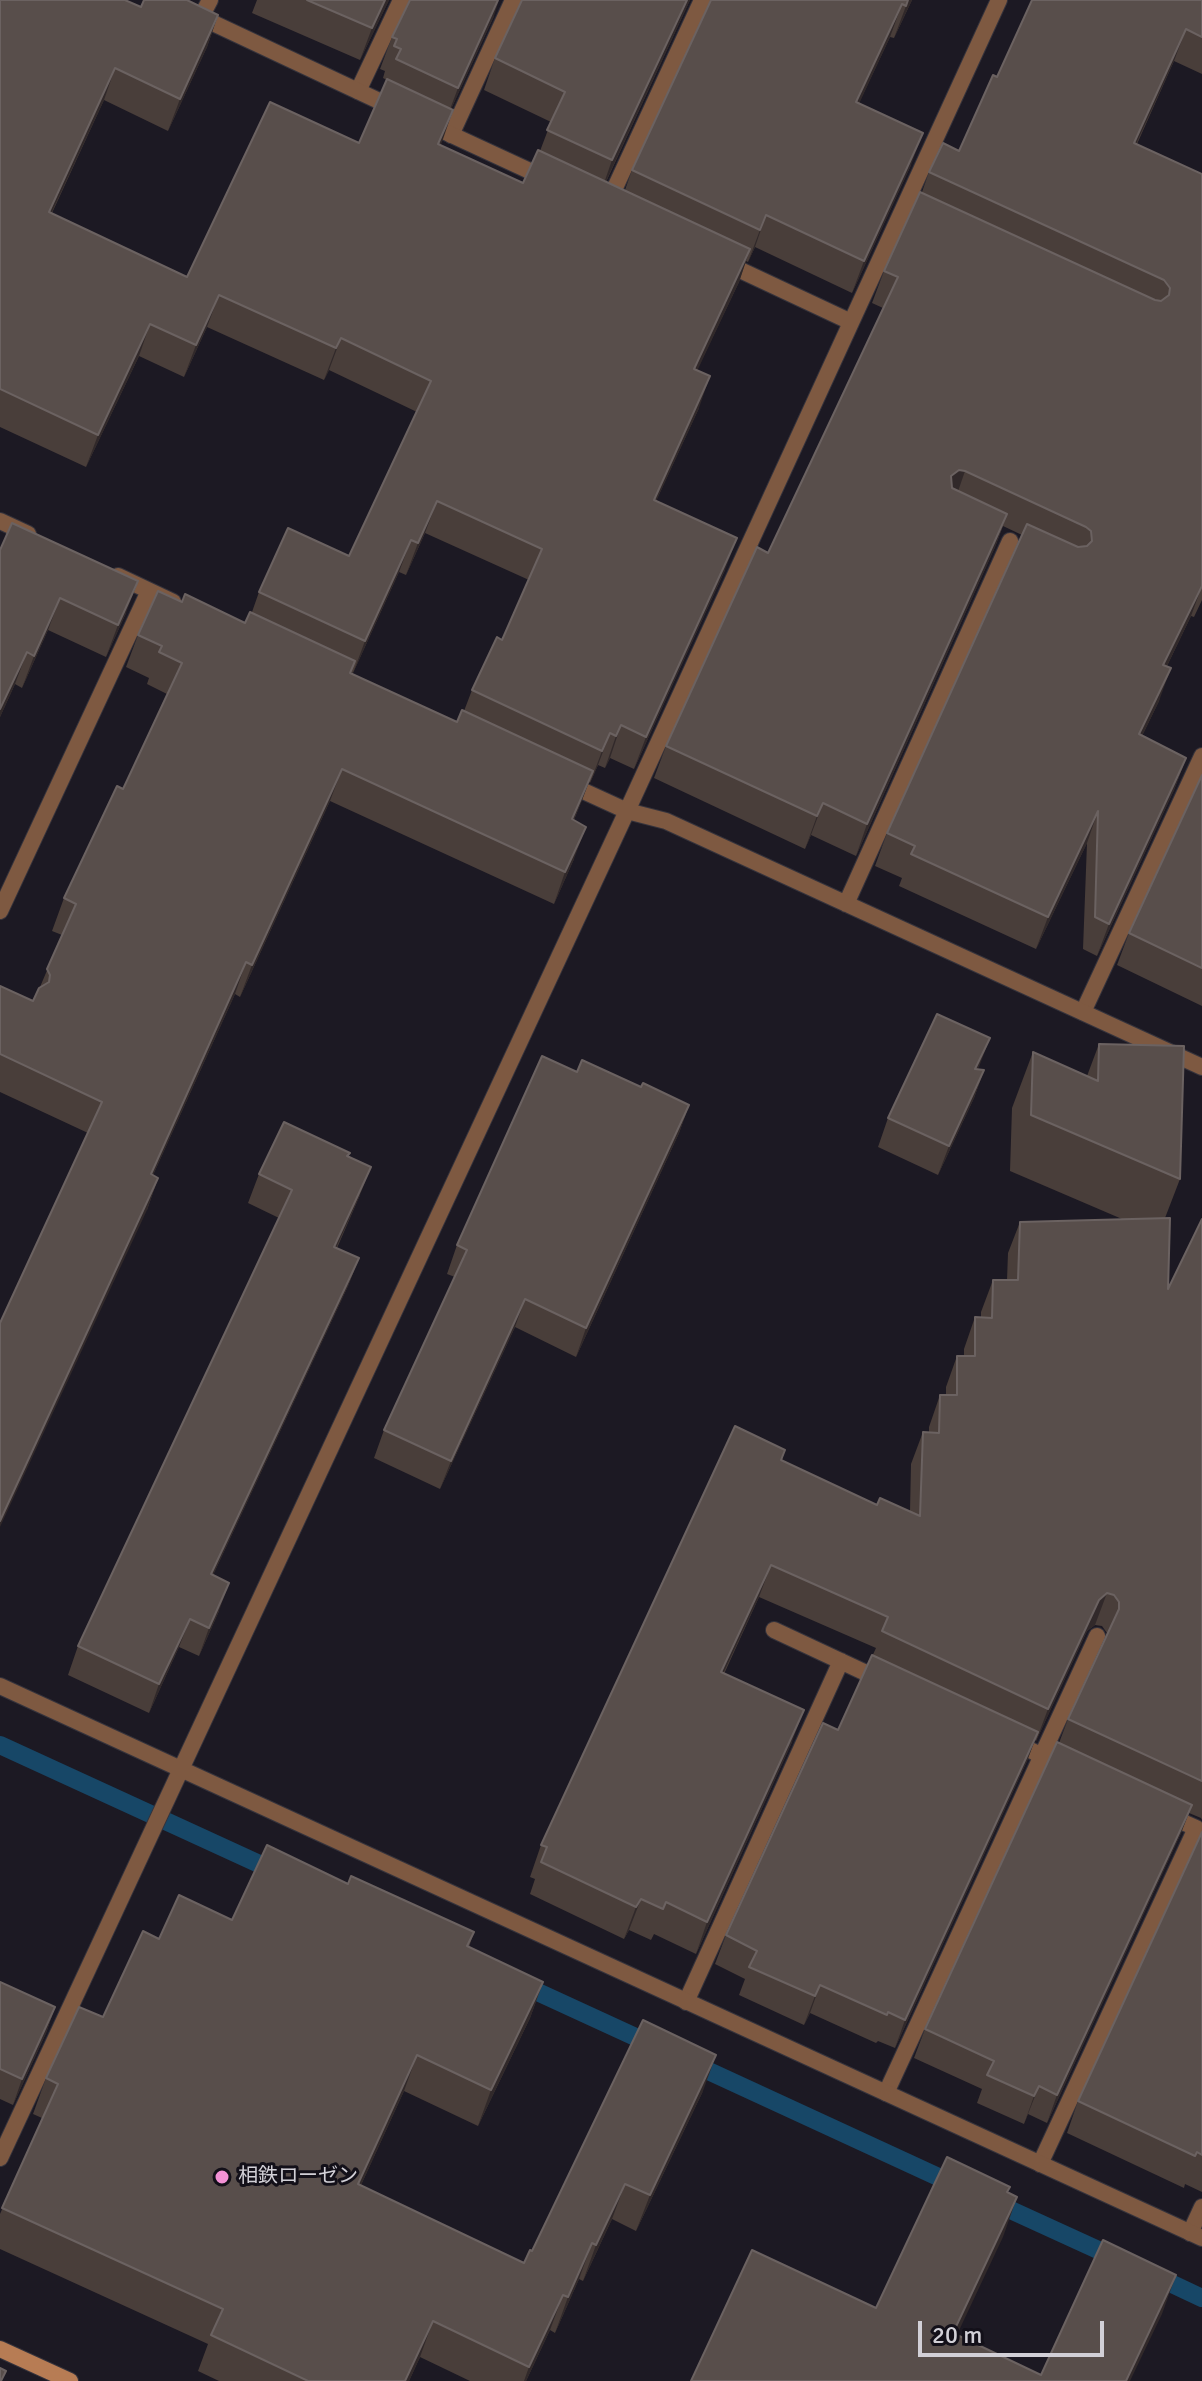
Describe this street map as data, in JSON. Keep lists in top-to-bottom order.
{
  "places": ["相鉄ローゼン"],
  "scale_bar": "20 m"
}
